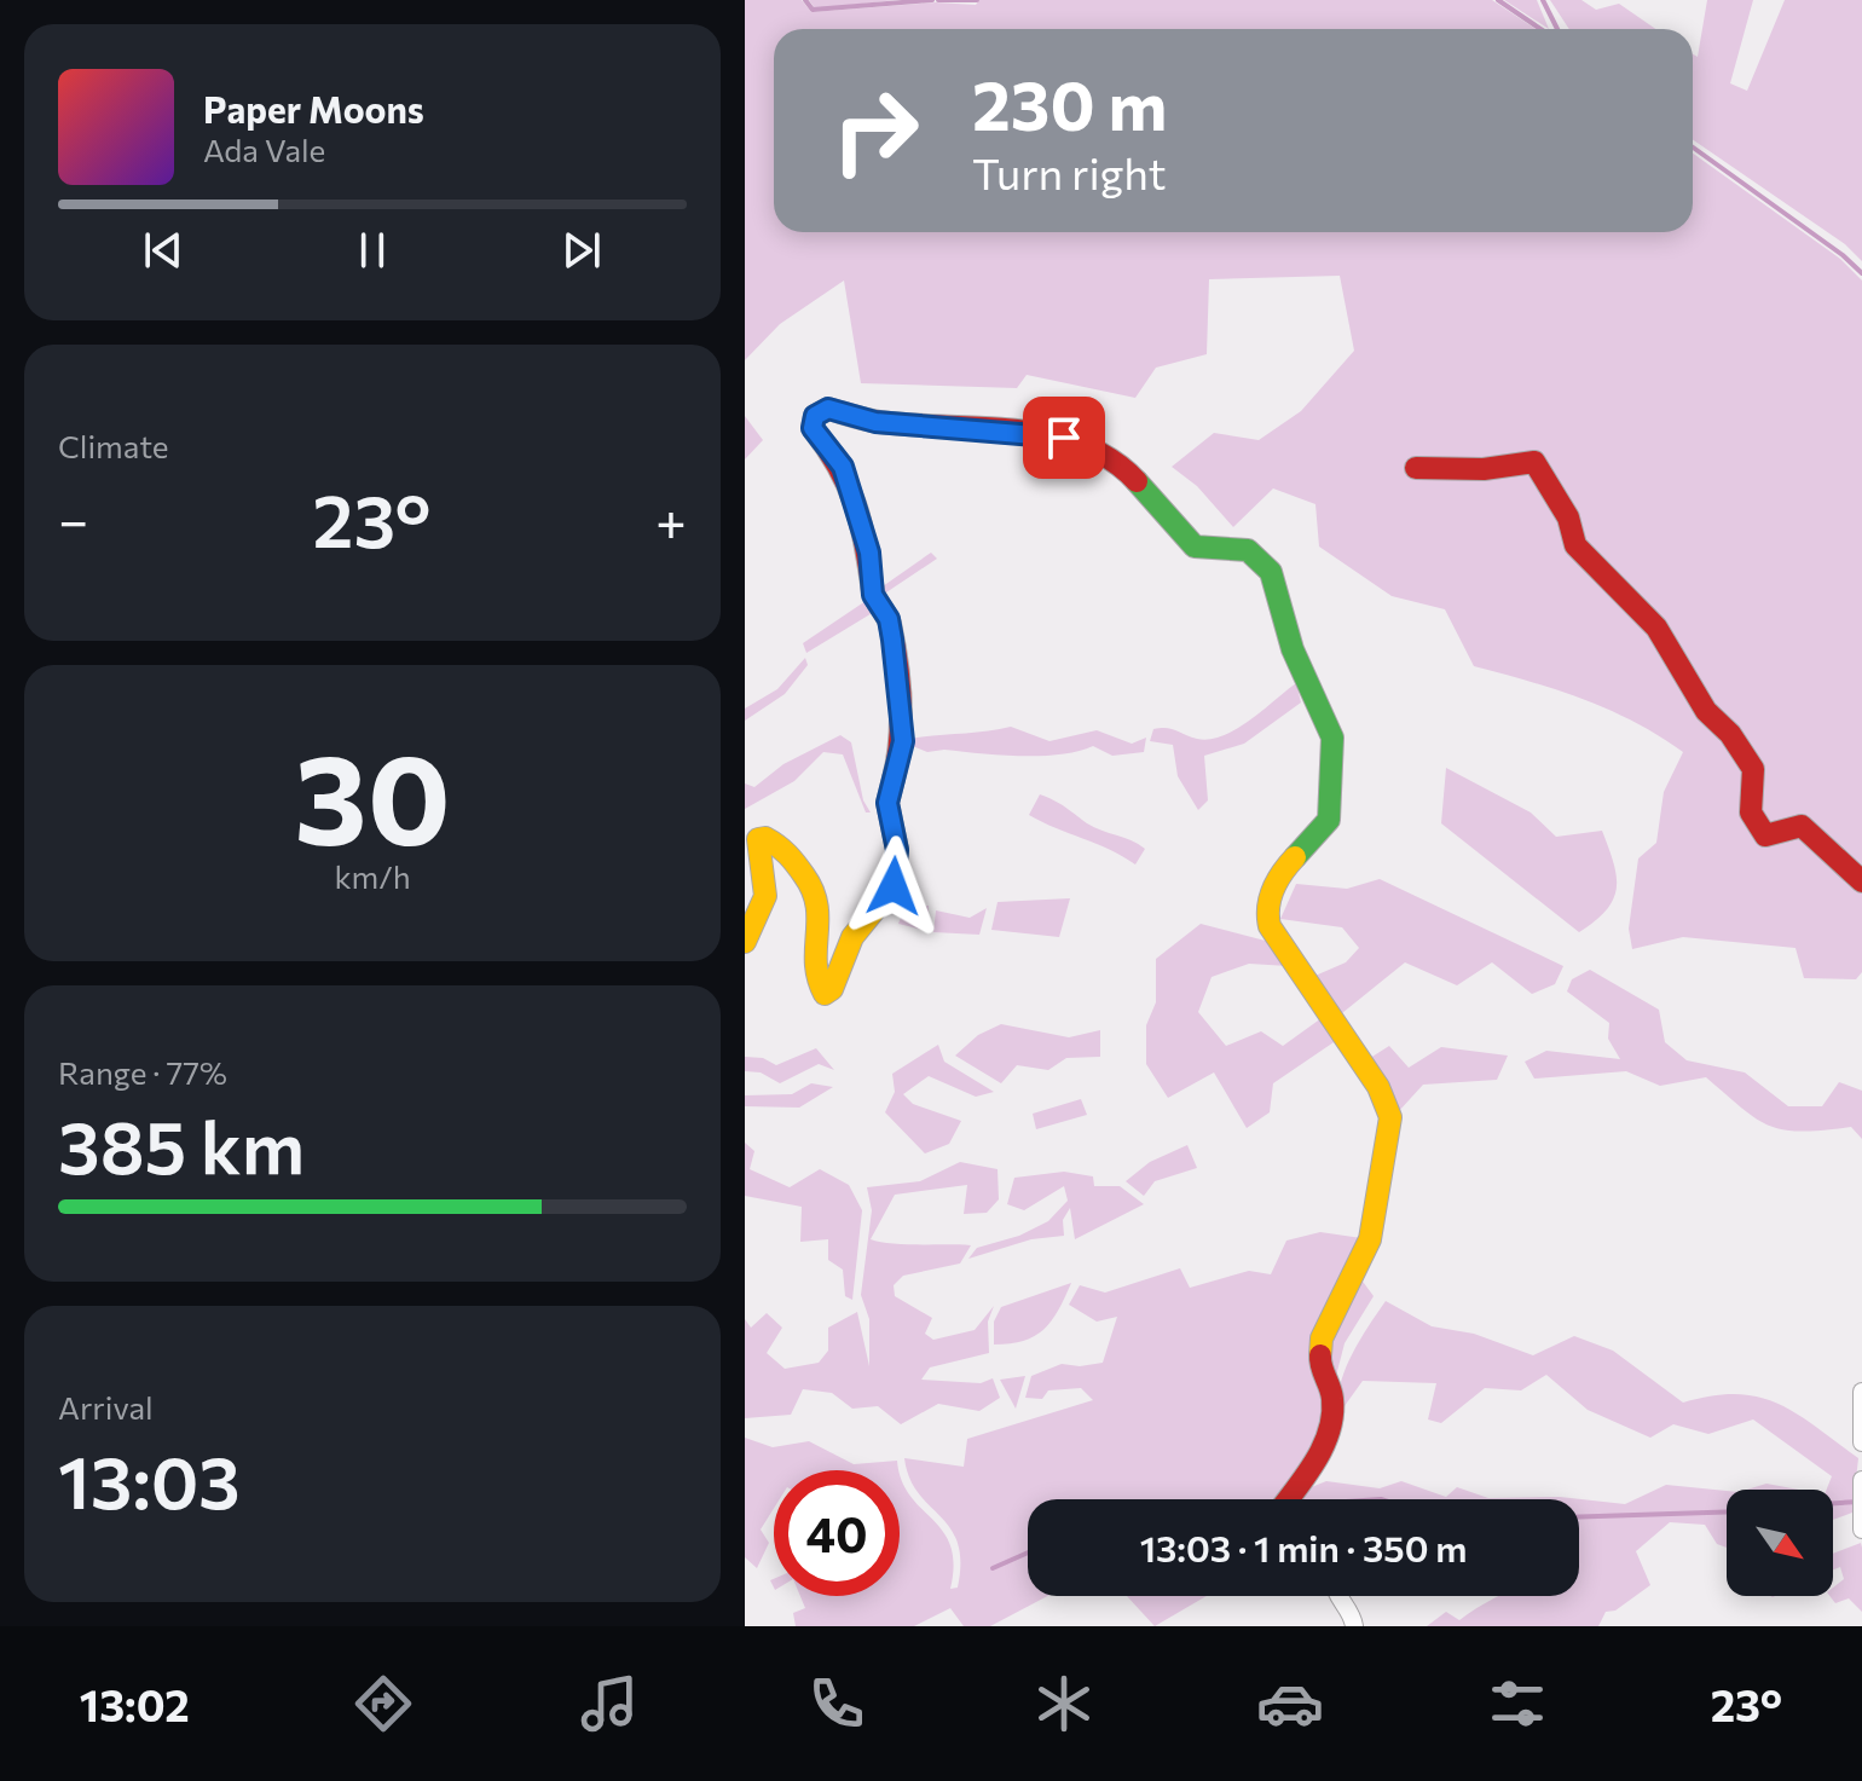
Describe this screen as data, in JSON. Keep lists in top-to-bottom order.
{
  "north": "bottom right",
  "page": {
    "turn": ["230 m", "Turn right"],
    "song": ["Paper Moons", "Ada Vale"],
    "tile": [
      "Climate",
      ["30", "km/h"],
      ["Range · 77%", "385 km"],
      ["Arrival", "13:03"]
    ],
    "heat": ["−", "23°", "+"],
    "limit": "40",
    "trip": "13:03 · 1 min · 350 m",
    "tabs": ["13:02", "23°"]
  }
}
